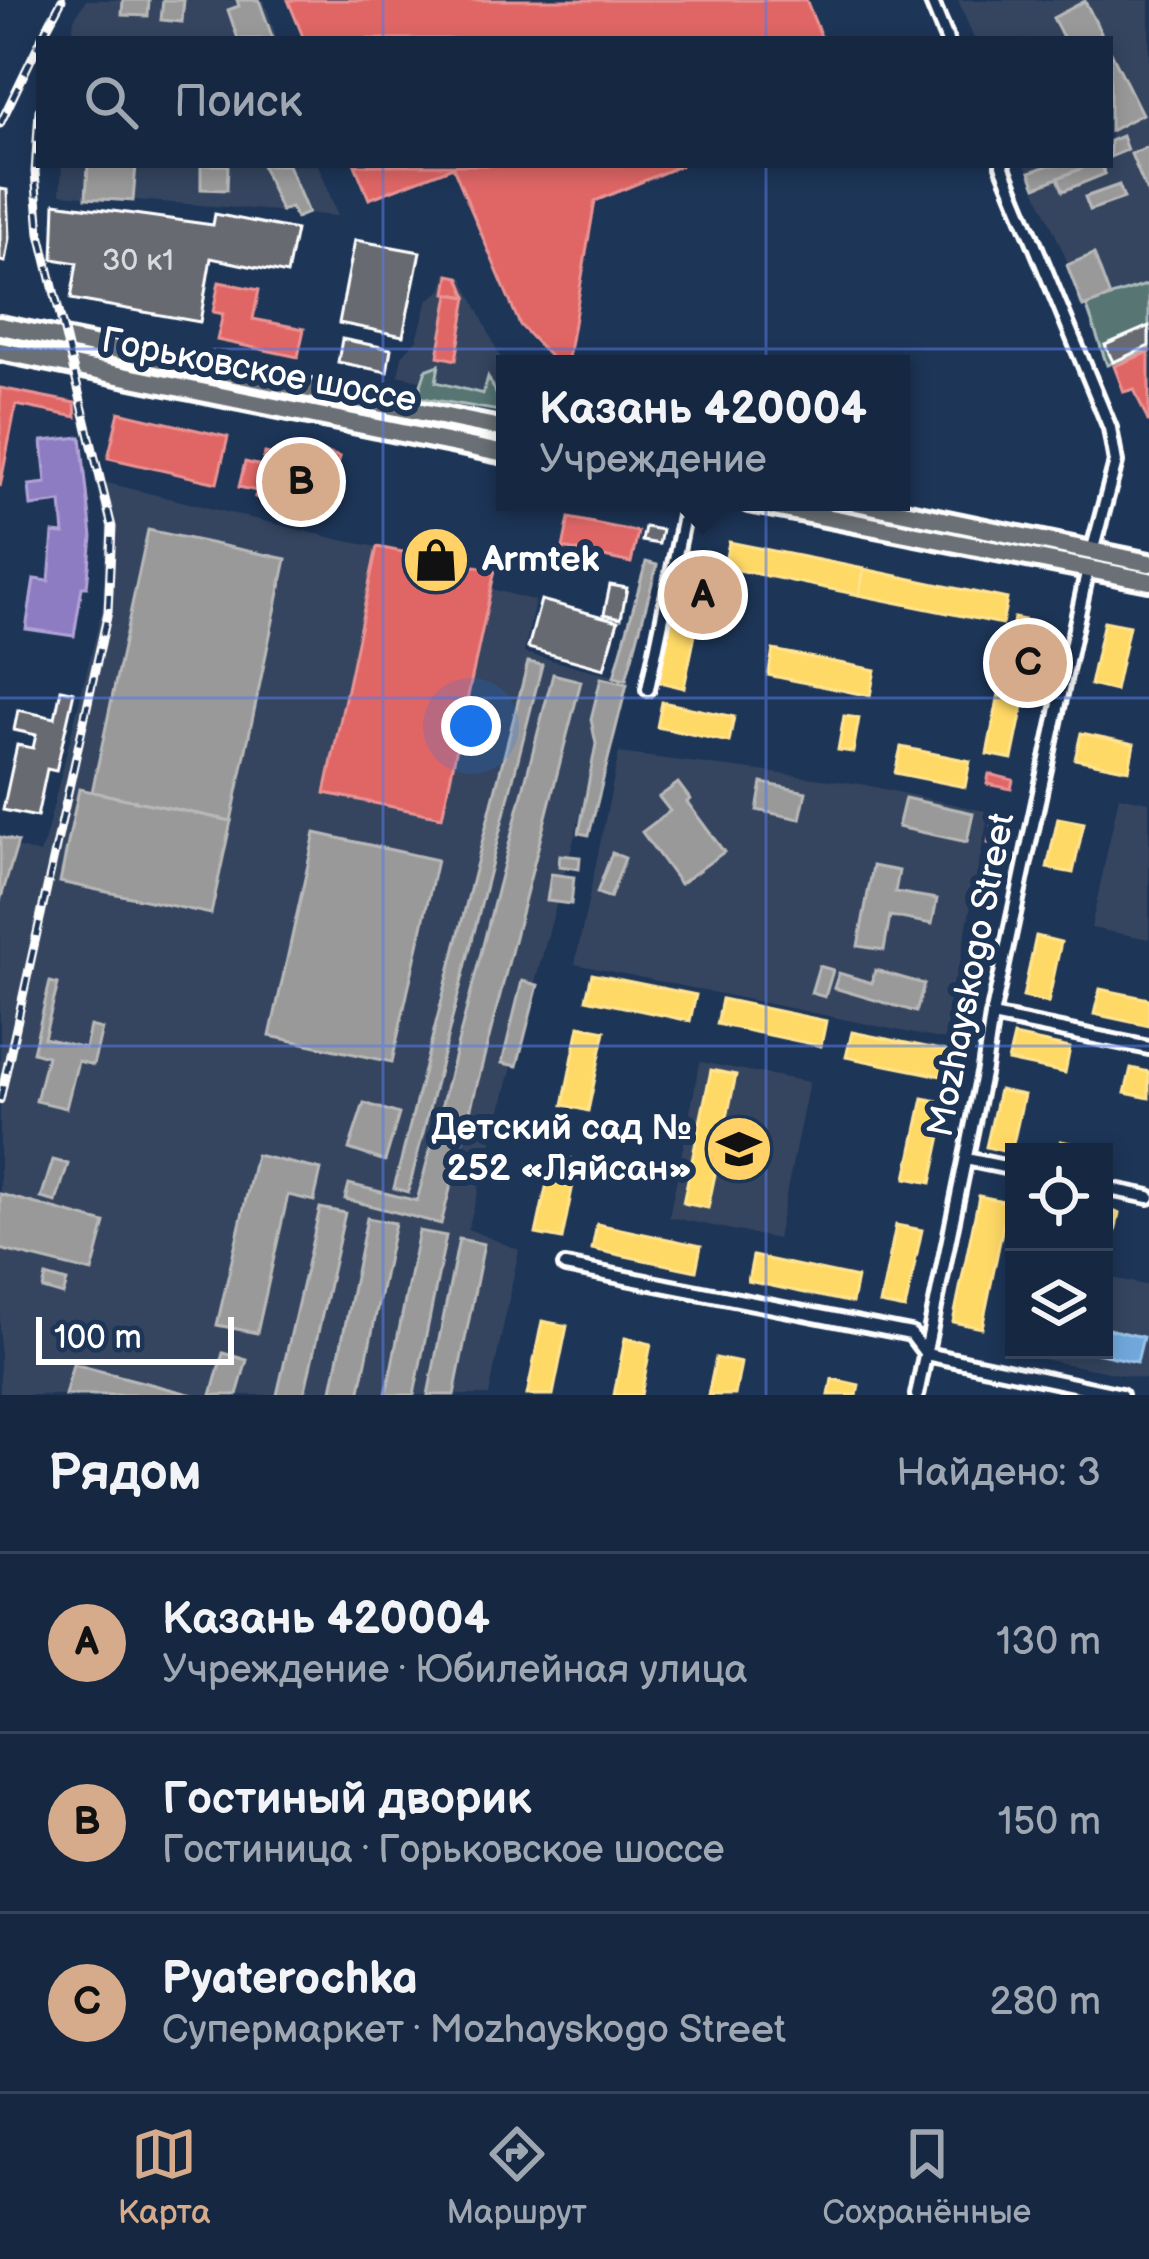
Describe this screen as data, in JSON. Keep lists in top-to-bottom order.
{
  "streets": {
    "main road": ["Горьковское шоссе"],
    "street": ["Mozhayskogo Street"]
  },
  "places": {
    "shop": ["Armtek"],
    "school or university": ["Детский сад № 252 «Ляйсан»"]
  },
  "house_numbers": ["30 к1"],
  "scale_bar": "100 m",
  "page": {
    "search": "Поиск",
    "popup": ["Казань 420004", "Учреждение"],
    "pins": ["B", "A", "C"],
    "scale": "100 m",
    "heading": ["Рядом", "Найдено: 3"],
    "list": [
      {
        "mark": "A",
        "name": "Казань 420004",
        "note": "Учреждение · Юбилейная улица",
        "value": "130 m"
      },
      {
        "mark": "B",
        "name": "Гостиный дворик",
        "note": "Гостиница · Горьковское шоссе",
        "value": "150 m"
      },
      {
        "mark": "C",
        "name": "Pyaterochka",
        "note": "Супермаркет · Mozhayskogo Street",
        "value": "280 m"
      }
    ],
    "nav": ["Карта", "Маршрут", "Сохранённые"]
  }
}
